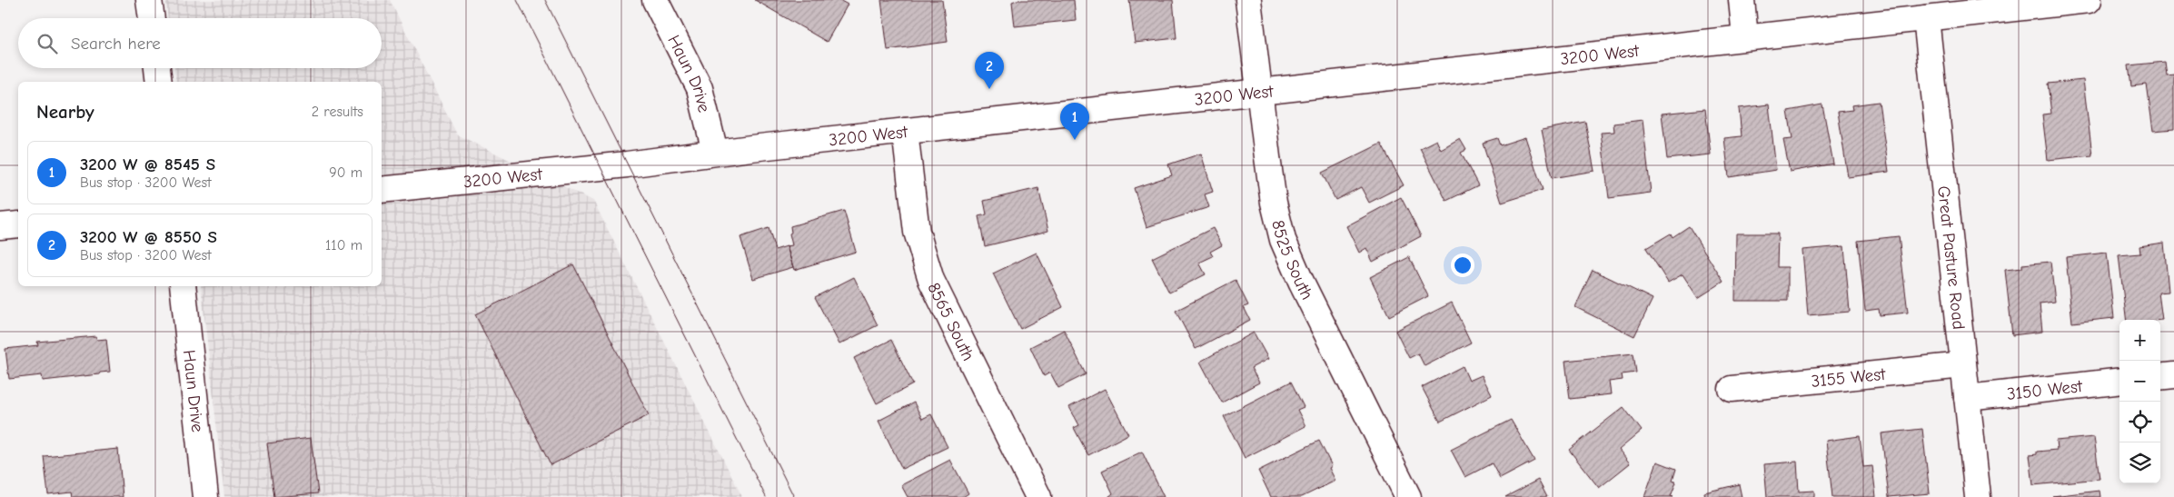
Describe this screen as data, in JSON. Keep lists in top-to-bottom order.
{
  "streets": {
    "street": [
      "3200 West",
      "Haun Drive",
      "Great Pasture Road",
      "8525 South",
      "8565 South",
      "3155 West",
      "3150 West"
    ]
  },
  "crossings": [
    ["3200 West", "Haun Drive"],
    ["3200 West", "Great Pasture Road"],
    ["3200 West", "8525 South"],
    ["3200 West", "8565 South"],
    ["Great Pasture Road", "3155 West"],
    ["Great Pasture Road", "3150 West"]
  ],
  "page": {
    "search": "Search here",
    "pins": ["2", "1"],
    "heading": ["Nearby", "2 results"],
    "list": [
      {
        "mark": "1",
        "name": "3200 W @ 8545 S",
        "note": "Bus stop · 3200 West",
        "value": "90 m"
      },
      {
        "mark": "2",
        "name": "3200 W @ 8550 S",
        "note": "Bus stop · 3200 West",
        "value": "110 m"
      }
    ],
    "map_buttons": ["+", "−"]
  }
}
